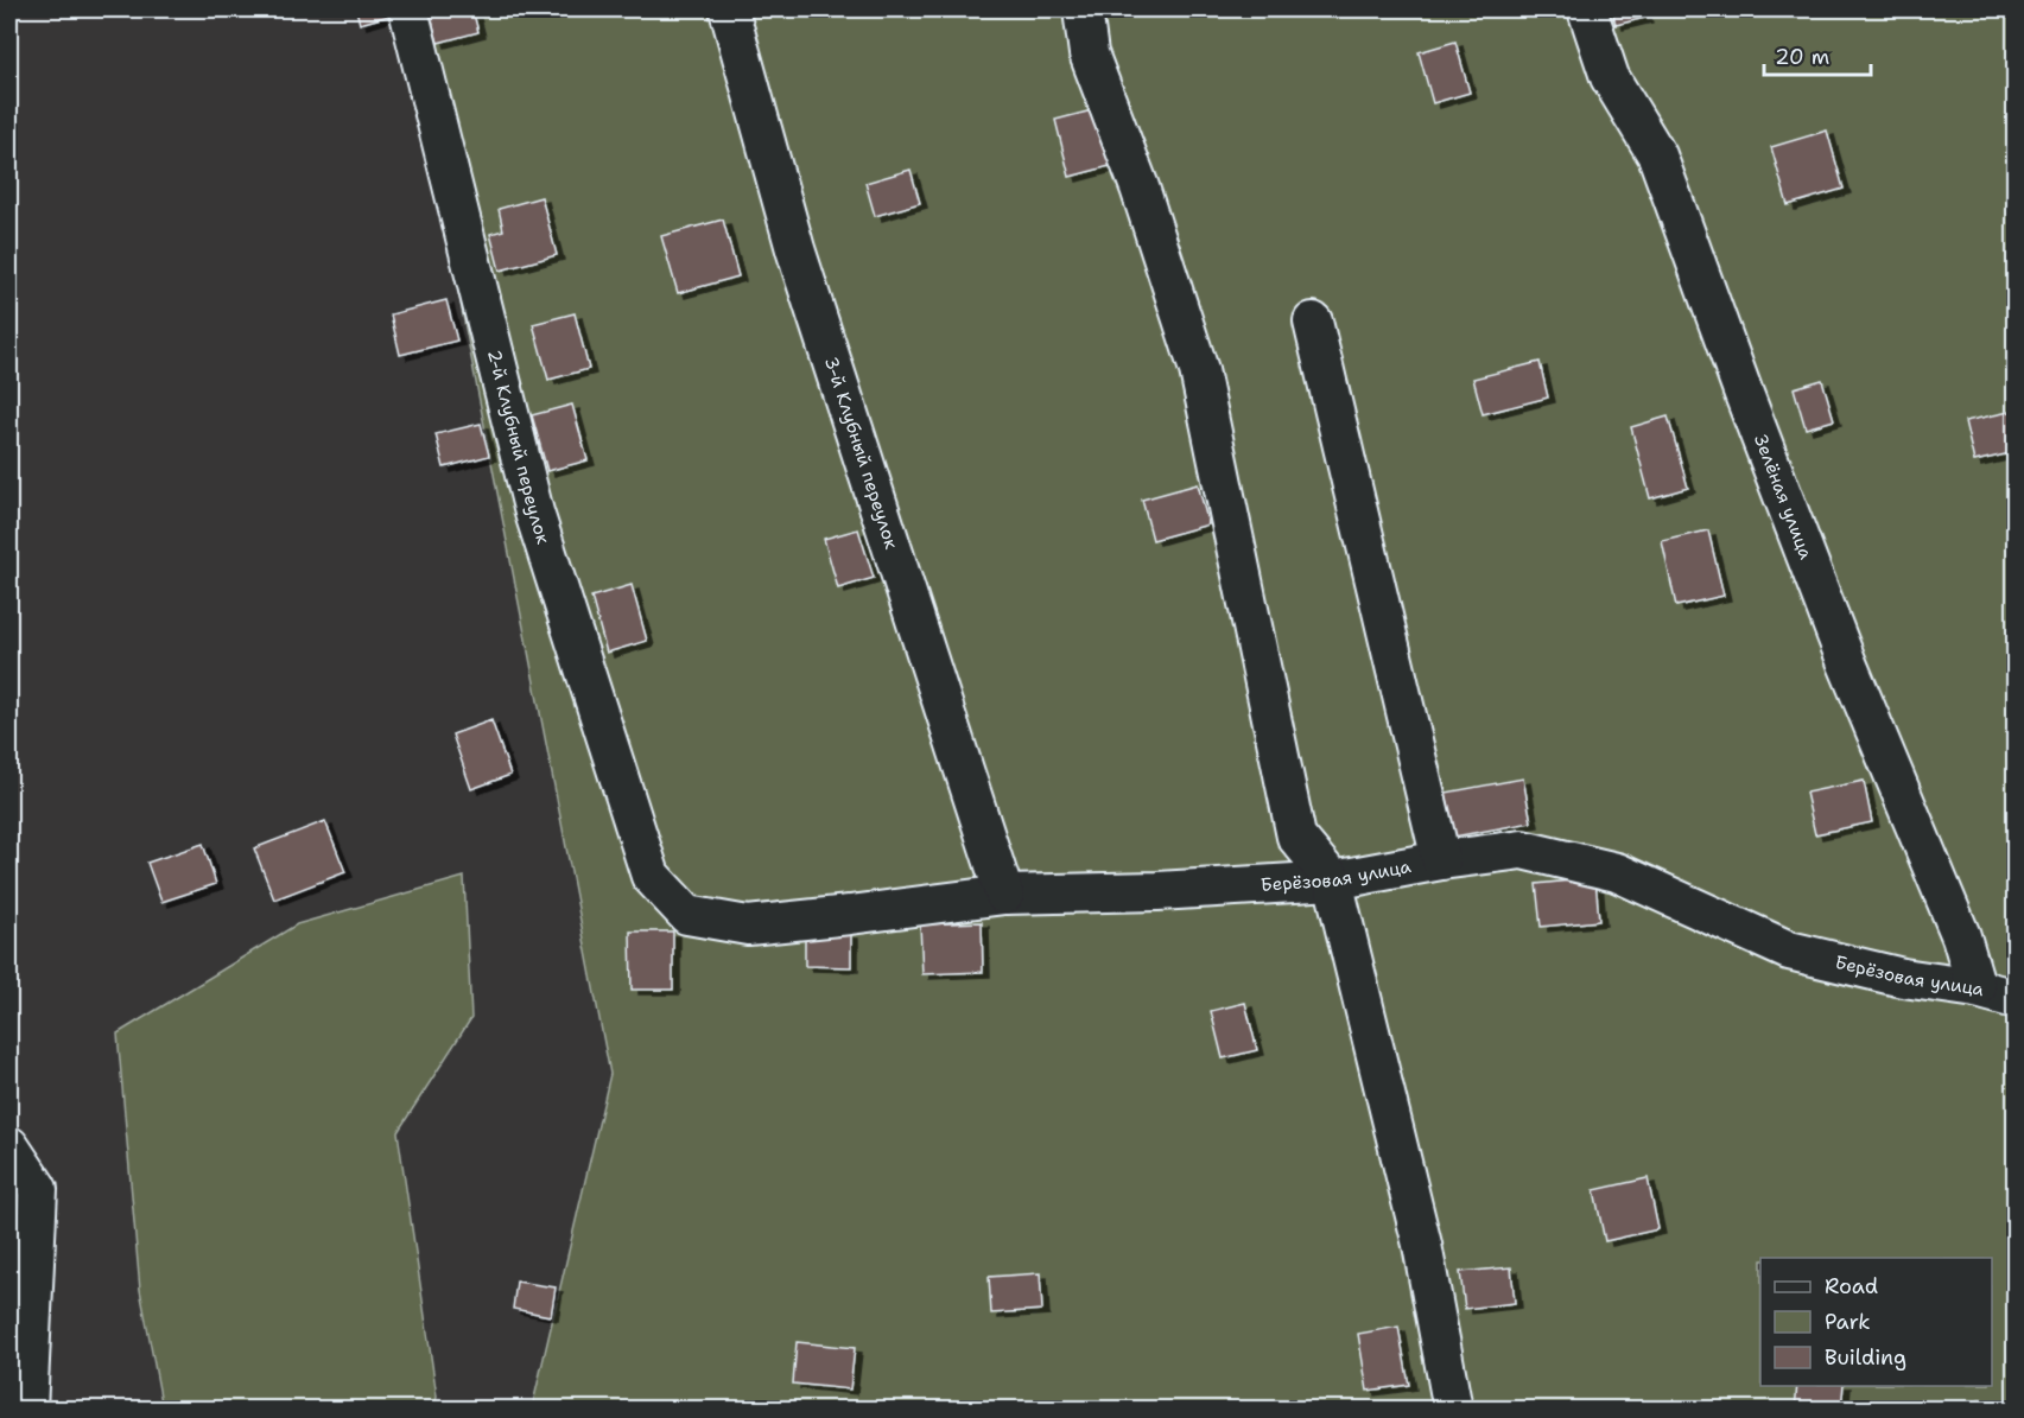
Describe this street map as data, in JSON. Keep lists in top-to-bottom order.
{
  "streets": {
    "street": [
      "2-й Клубный переулок",
      "3-й Клубный переулок",
      "Зелёная улица",
      "Берёзовая улица"
    ]
  },
  "crossings": [
    ["2-й Клубный переулок", "Берёзовая улица"],
    ["3-й Клубный переулок", "Берёзовая улица"],
    ["Зелёная улица", "Берёзовая улица"]
  ],
  "legend": ["Road", "Park", "Building"],
  "scale_bar": "20 m"
}
